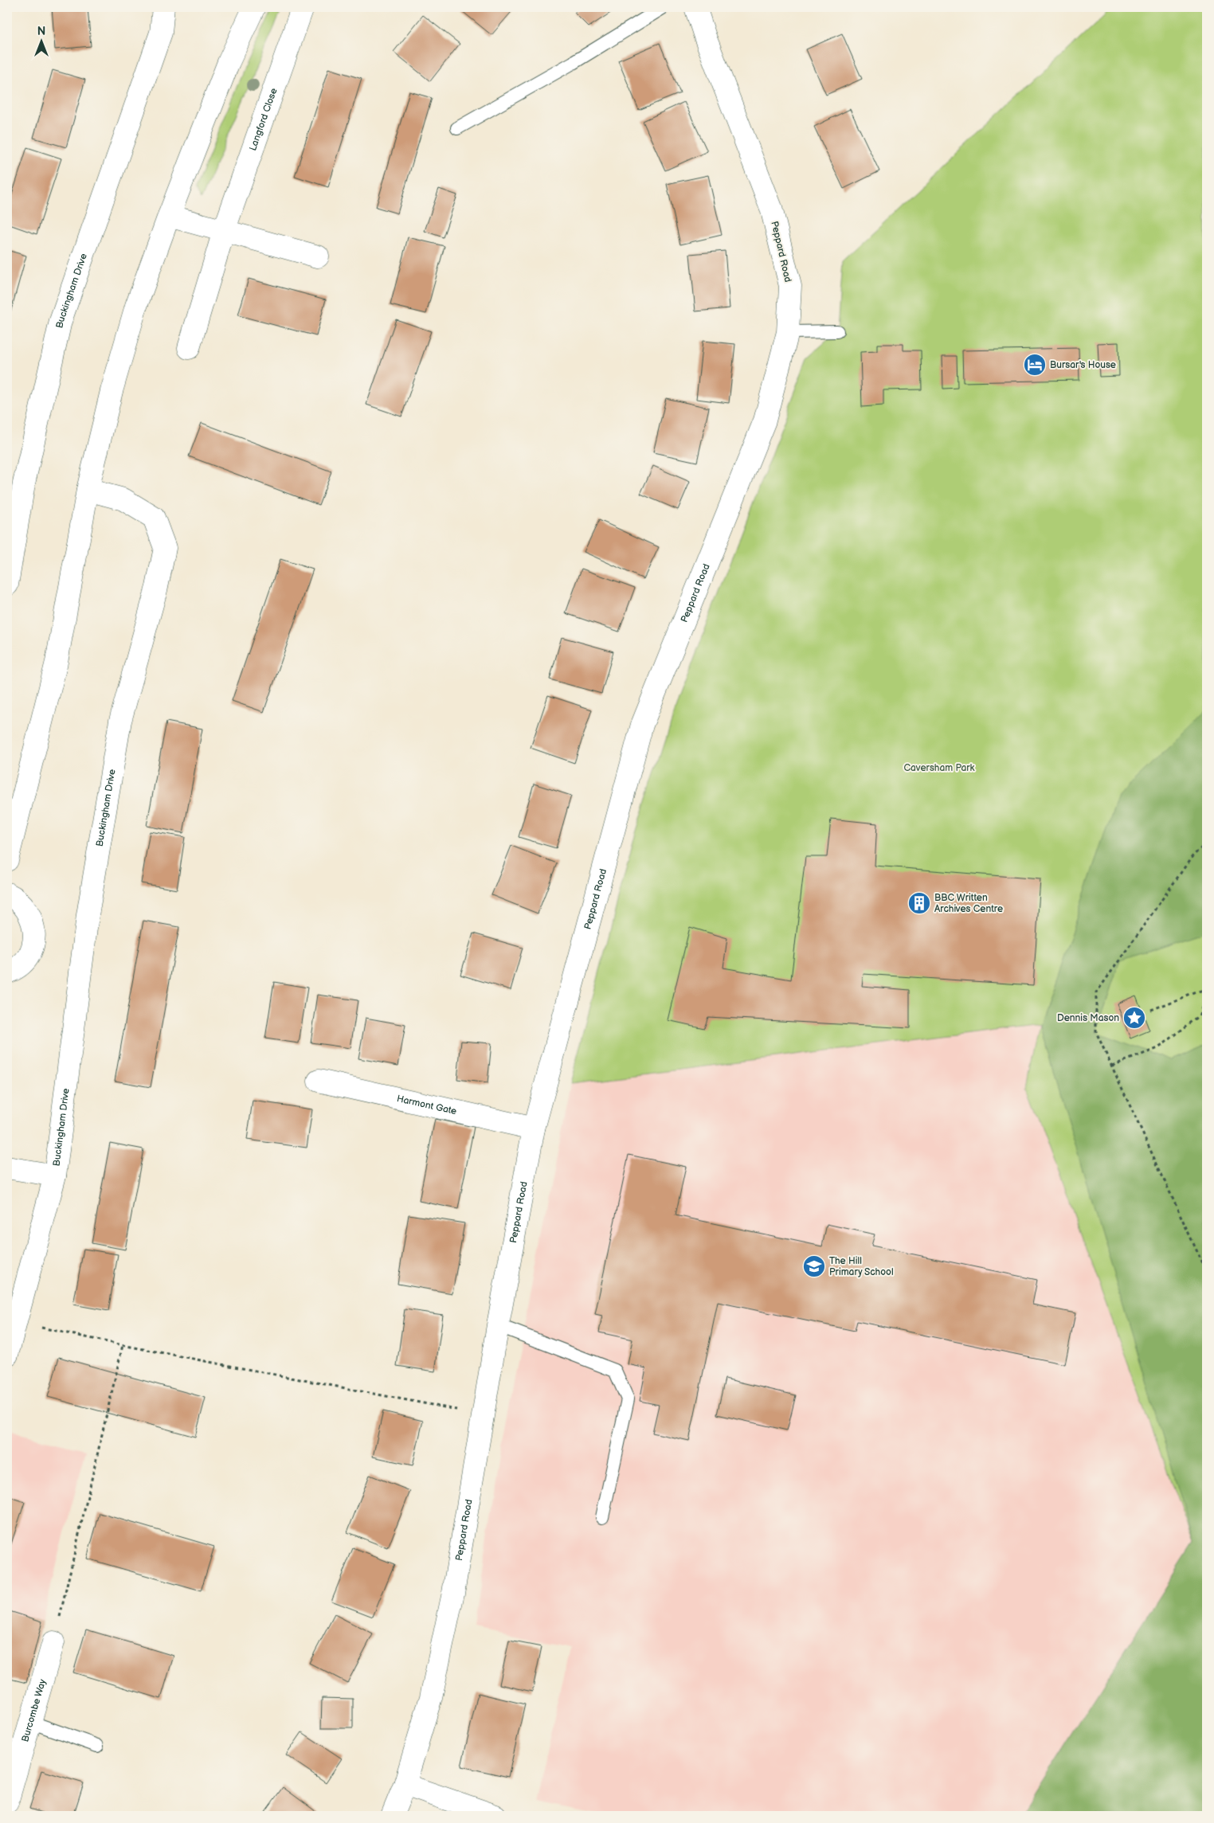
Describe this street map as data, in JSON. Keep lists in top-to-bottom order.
{
  "streets": {
    "street": [
      "Langford Close",
      "Peppard Road",
      "Buckingham Drive",
      "Harmont Gate",
      "Burcombe Way"
    ]
  },
  "crossings": [
    ["Peppard Road", "Harmont Gate"]
  ],
  "parks": ["Caversham Park"],
  "places": {
    "hotel": ["Bursar's House"],
    "building": ["BBC Written Archives Centre"],
    "place": ["Dennis Mason"],
    "school or university": ["The Hill Primary School"]
  },
  "north": "top"
}
